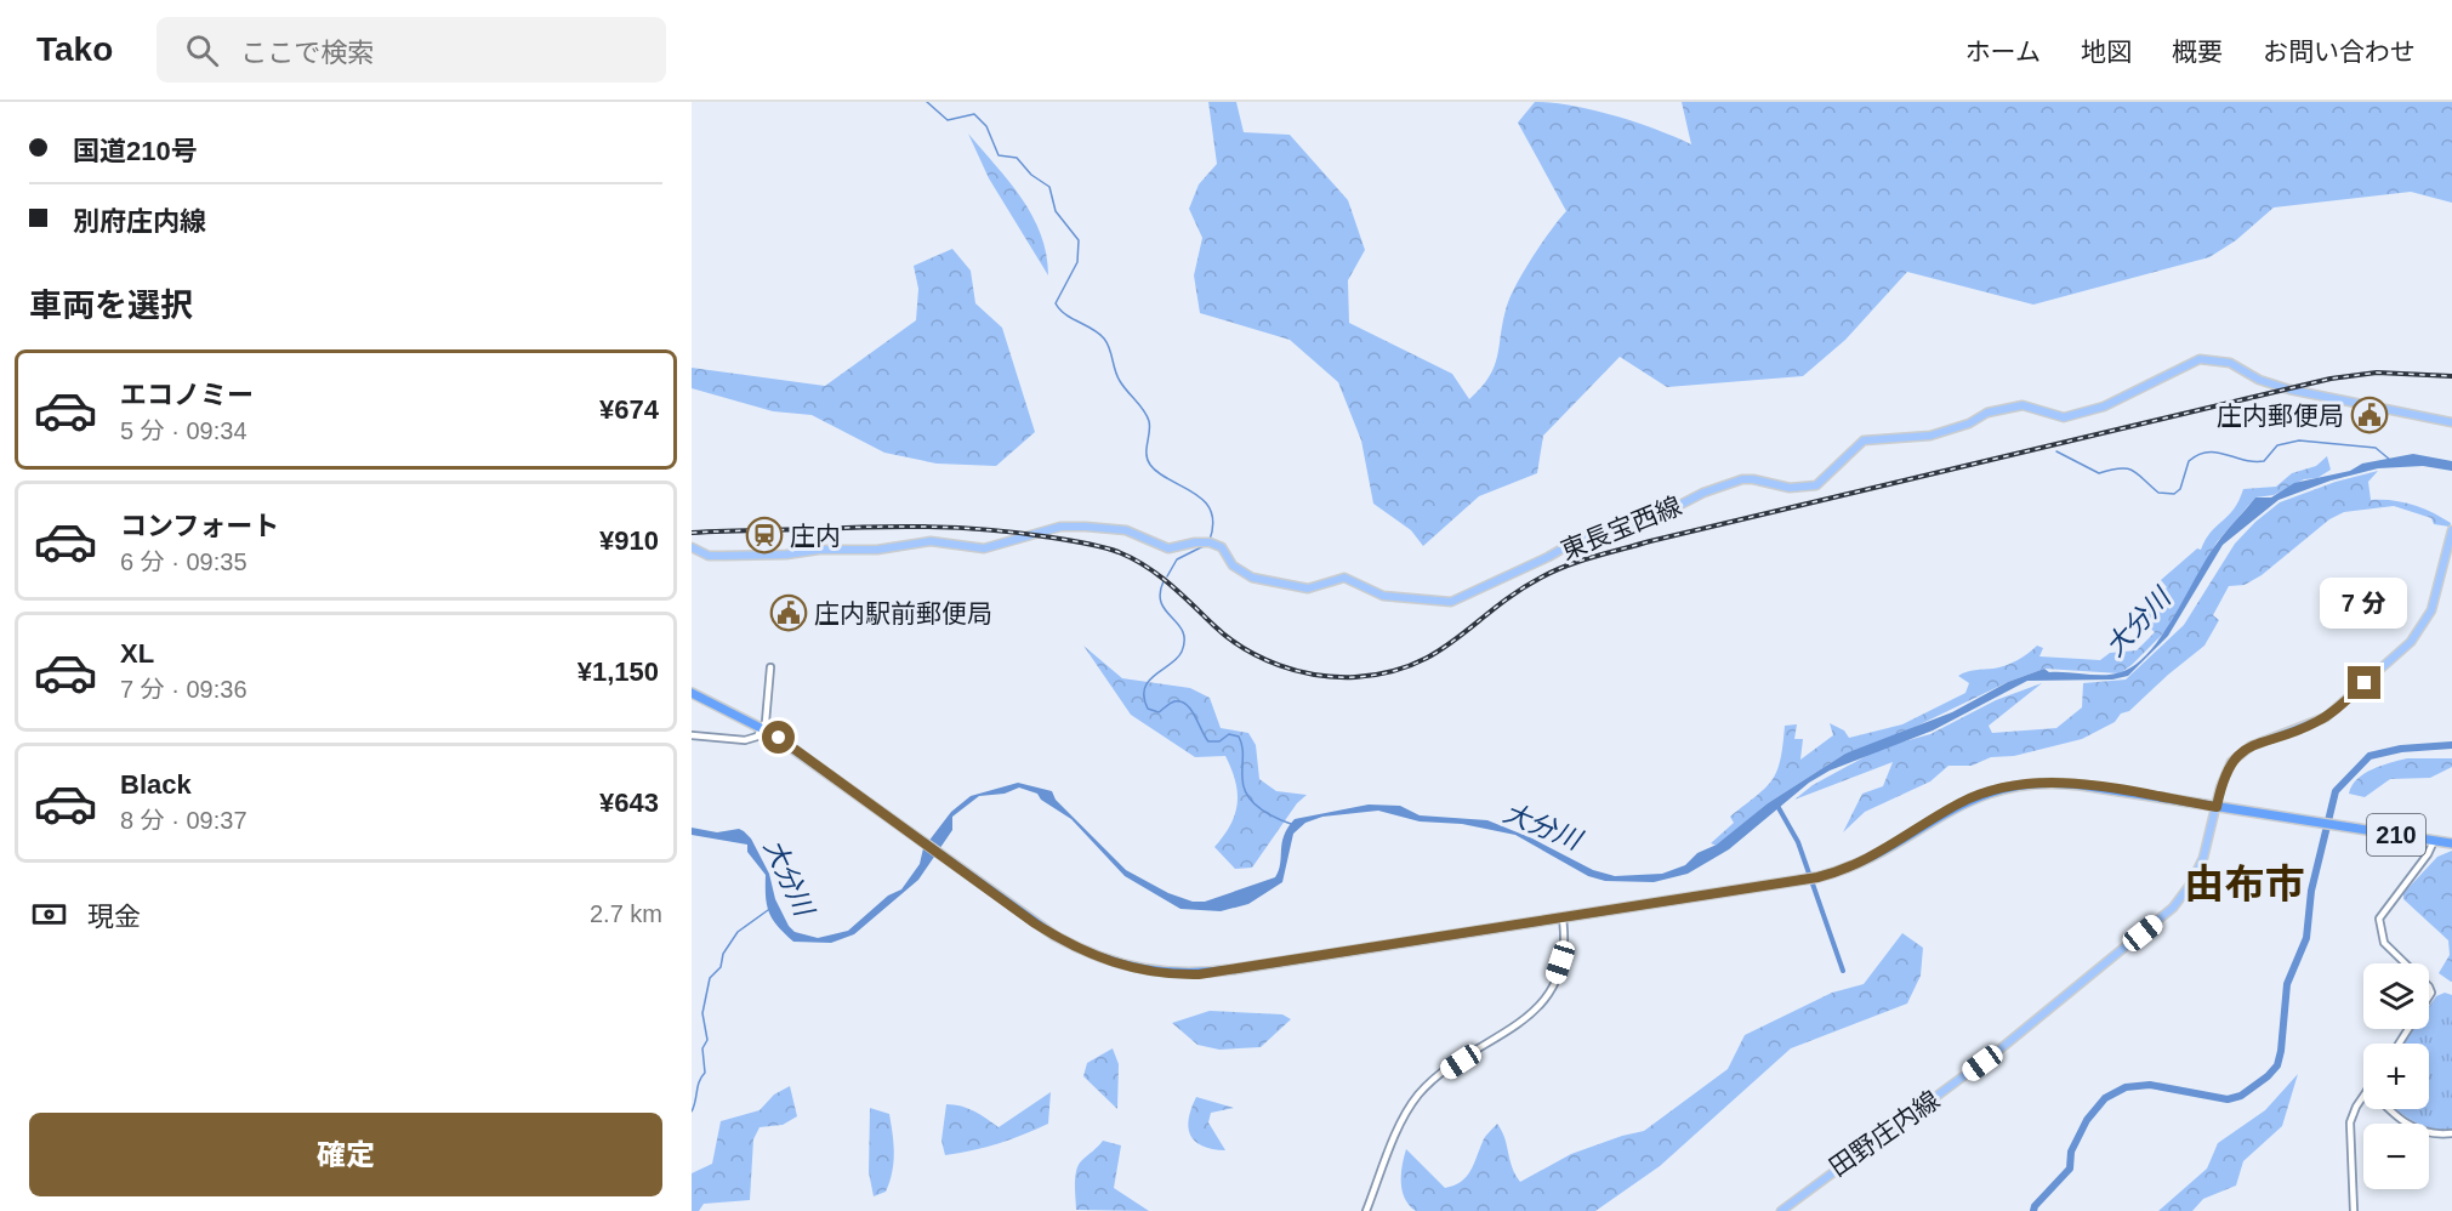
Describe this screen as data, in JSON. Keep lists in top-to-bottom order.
{
  "streets": {
    "highway": ["210"],
    "main road": ["東長宝西線", "田野庄内線"]
  },
  "crossings": [
    ["210", "田野庄内線"]
  ],
  "districts": ["由布市"],
  "water": ["大分川"],
  "places": {
    "public building": ["庄内郵便局", "庄内駅前郵便局"],
    "station": ["庄内"]
  },
  "page": {
    "header": "Tako",
    "search": "ここで検索",
    "nav": [
      "ホーム",
      "地図",
      "概要",
      "お問い合わせ"
    ],
    "banner": ["国道210号", "別府庄内線"],
    "heading": "車両を選択",
    "list": [
      {
        "name": "エコノミー",
        "note": "5 分 · 09:34",
        "value": "¥674"
      },
      {
        "name": "コンフォート",
        "note": "6 分 · 09:35",
        "value": "¥910"
      },
      {
        "name": "XL",
        "note": "7 分 · 09:36",
        "value": "¥1,150"
      },
      {
        "name": "Black",
        "note": "8 分 · 09:37",
        "value": "¥643"
      }
    ],
    "bubble": "7 分",
    "pay": ["現金", "2.7 km"],
    "map_buttons": ["+", "−"],
    "buttons": "確定"
  }
}
